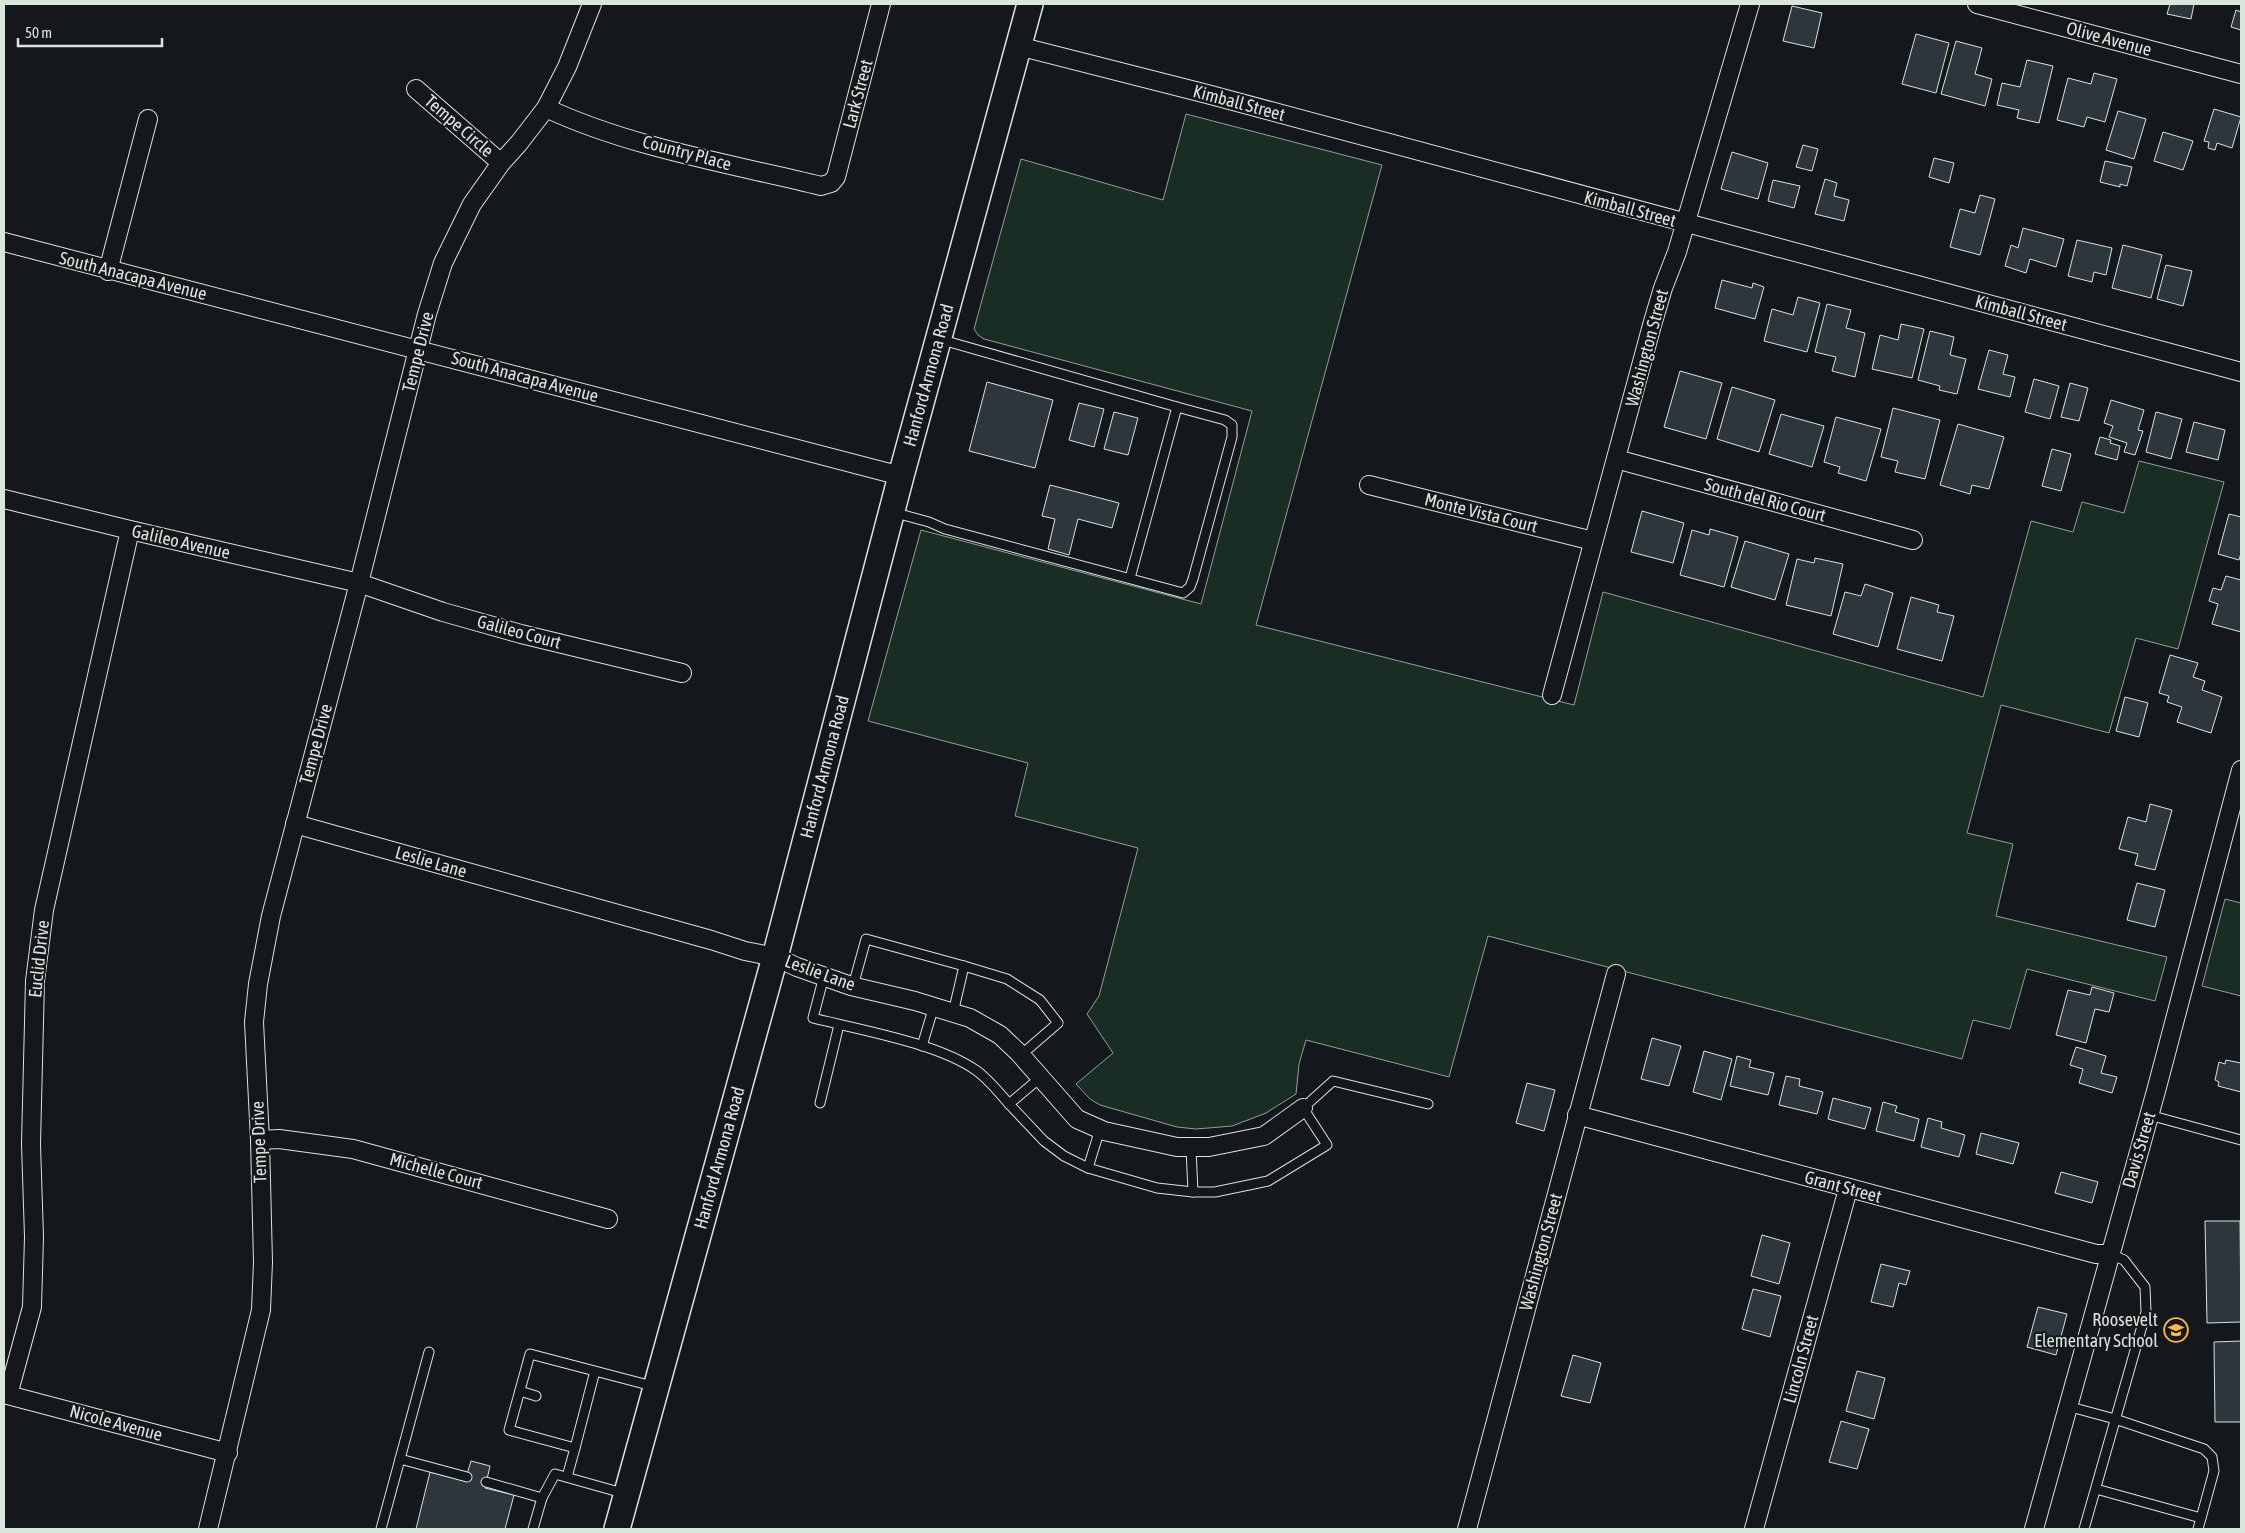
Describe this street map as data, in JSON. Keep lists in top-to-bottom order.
{
  "streets": {
    "main road": ["Hanford Armona Road"],
    "street": [
      "Olive Avenue",
      "Lark Street",
      "Kimball Street",
      "Tempe Circle",
      "Country Place",
      "South Anacapa Avenue",
      "Washington Street",
      "Tempe Drive",
      "South del Rio Court",
      "Monte Vista Court",
      "Galileo Avenue",
      "Galileo Court",
      "Leslie Lane",
      "Euclid Drive",
      "Davis Street",
      "Michelle Court",
      "Grant Street",
      "Lincoln Street",
      "Nicole Avenue"
    ]
  },
  "crossings": [
    ["Lark Street", "Country Place"],
    ["Kimball Street", "Washington Street"],
    ["Kimball Street", "Hanford Armona Road"],
    ["Tempe Circle", "Tempe Drive"],
    ["Country Place", "Tempe Drive"],
    ["South Anacapa Avenue", "Tempe Drive"],
    ["South Anacapa Avenue", "Hanford Armona Road"],
    ["Washington Street", "South del Rio Court"],
    ["Washington Street", "Monte Vista Court"],
    ["Washington Street", "Grant Street"],
    ["Tempe Drive", "Galileo Avenue"],
    ["Tempe Drive", "Galileo Court"],
    ["Tempe Drive", "Leslie Lane"],
    ["Tempe Drive", "Michelle Court"],
    ["Tempe Drive", "Nicole Avenue"],
    ["Hanford Armona Road", "Leslie Lane"],
    ["Galileo Avenue", "Galileo Court"],
    ["Galileo Avenue", "Euclid Drive"],
    ["Euclid Drive", "Nicole Avenue"],
    ["Davis Street", "Grant Street"],
    ["Grant Street", "Lincoln Street"]
  ],
  "places": {
    "school or university": ["Roosevelt Elementary School"]
  },
  "scale_bar": "50 m"
}
